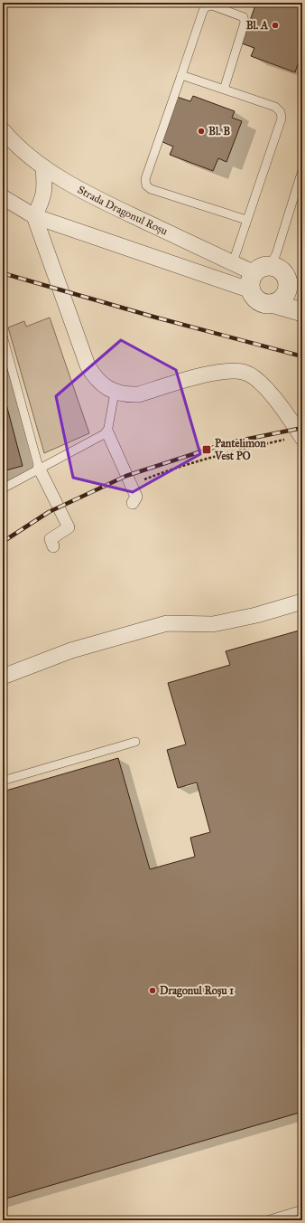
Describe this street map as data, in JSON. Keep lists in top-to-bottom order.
{
  "streets": {
    "street": ["Strada Dragonul Roșu"]
  },
  "places": {
    "other": ["Bl. A", "Bl. B", "Dragonul Roșu 1"],
    "transit": ["Pantelimon Vest PO"]
  }
}
